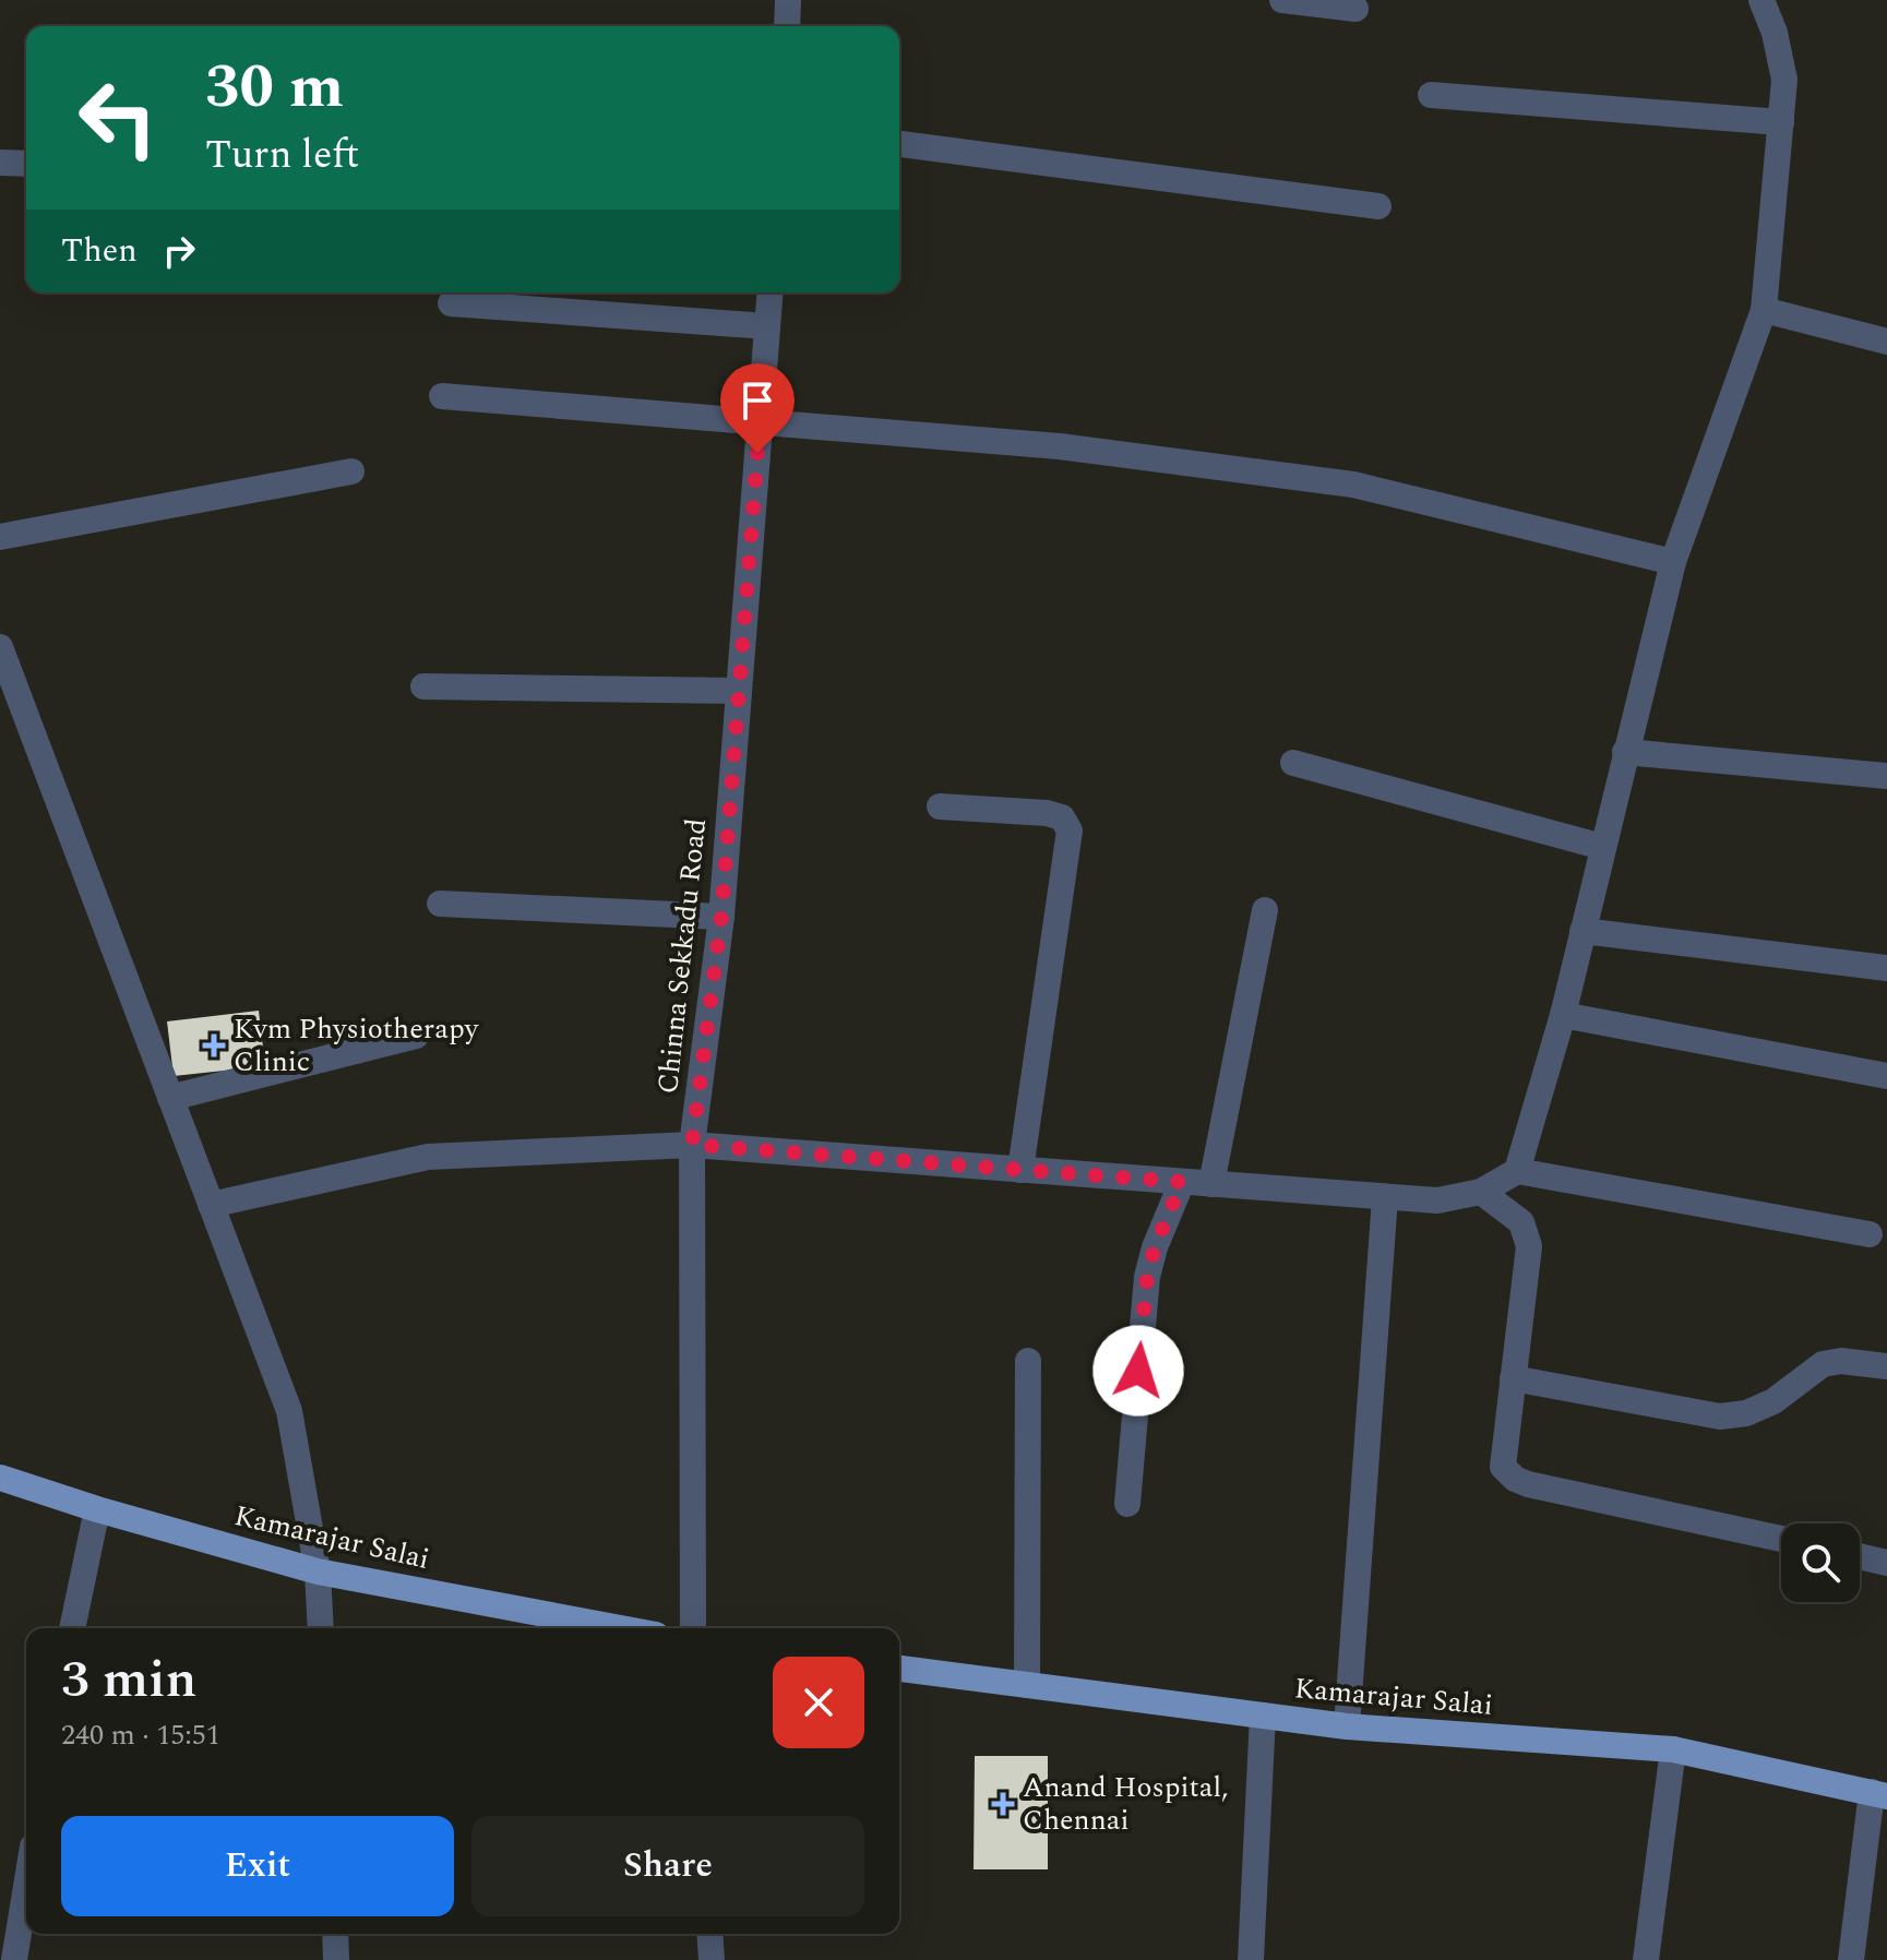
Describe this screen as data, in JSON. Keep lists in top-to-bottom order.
{
  "streets": {
    "main road": ["Kamarajar Salai"],
    "street": ["Chinna Sekkadu Road"]
  },
  "places": {
    "health": ["Kvm Physiotherapy Clinic", "Anand Hospital, Chennai"]
  },
  "page": {
    "turn": ["30 m", "Turn left"],
    "then": "Then",
    "heading": ["3 min", "240 m · 15:51"],
    "buttons": ["Exit", "Share"]
  }
}
